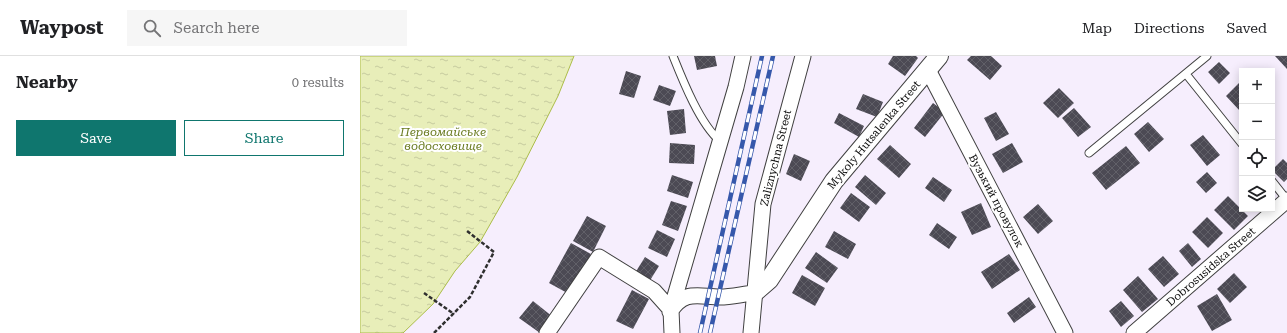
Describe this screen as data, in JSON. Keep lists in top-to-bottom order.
{
  "streets": {
    "street": [
      "Mykoly Hutsalenka Street",
      "Zaliznychna Street",
      "Вузький провулок",
      "Dobrosusidska Street"
    ]
  },
  "crossings": [
    ["Mykoly Hutsalenka Street", "Zaliznychna Street"],
    ["Mykoly Hutsalenka Street", "Вузький провулок"]
  ],
  "water": ["Первомайське водосховище"],
  "page": {
    "header": "Waypost",
    "search": "Search here",
    "nav": ["Map", "Directions", "Saved"],
    "heading": ["Nearby", "0 results"],
    "map_buttons": ["+", "−"],
    "buttons": ["Save", "Share"]
  }
}
